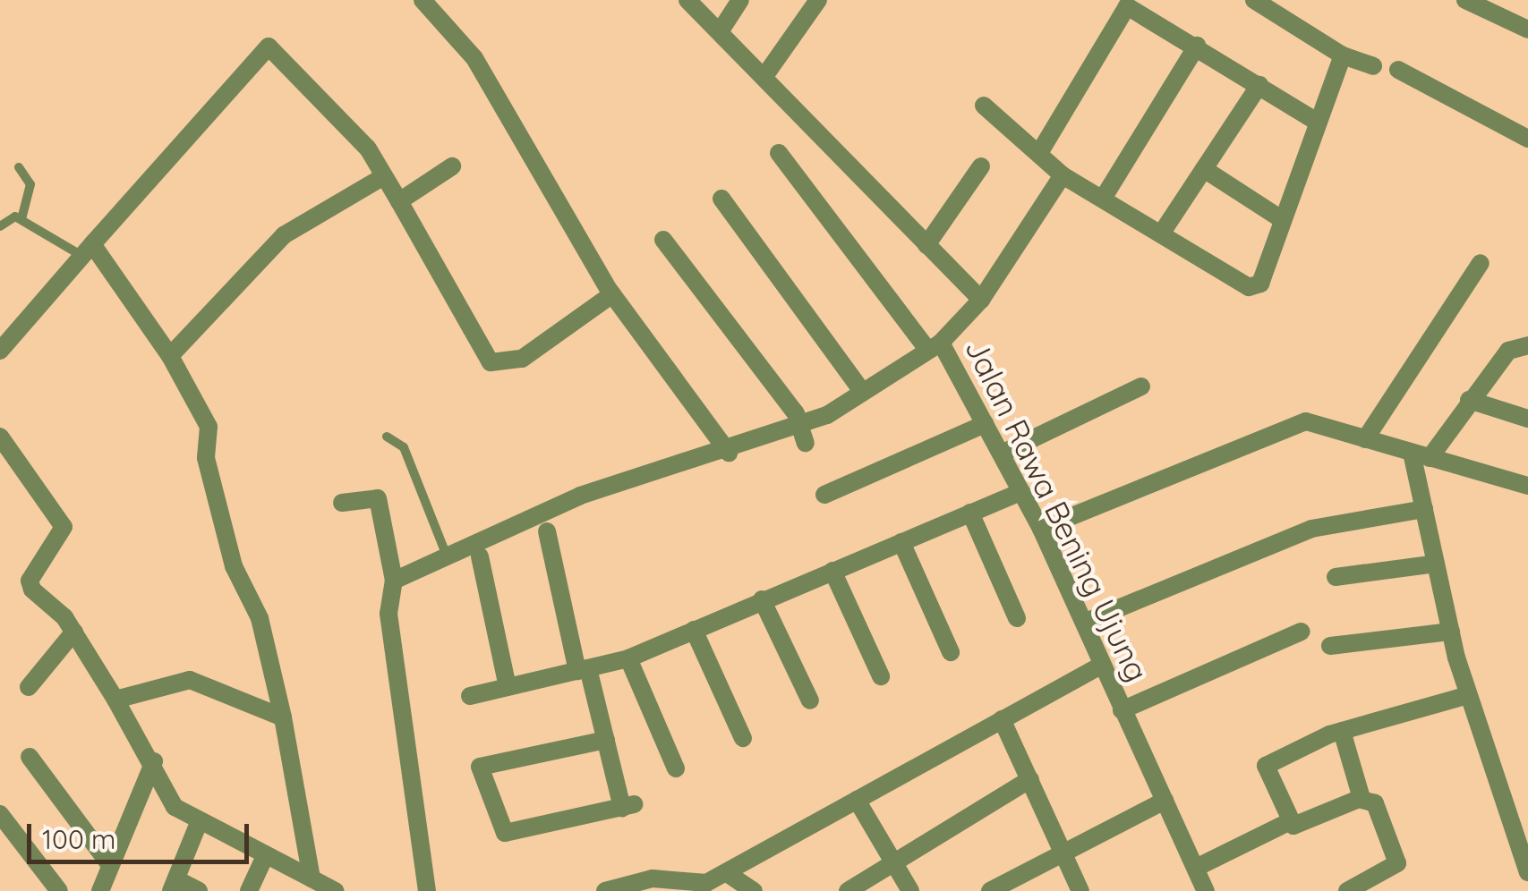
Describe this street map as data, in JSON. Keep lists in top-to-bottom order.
{
  "streets": {
    "street": ["Jalan Rawa Bening Ujung"]
  },
  "scale_bar": "100 m"
}
